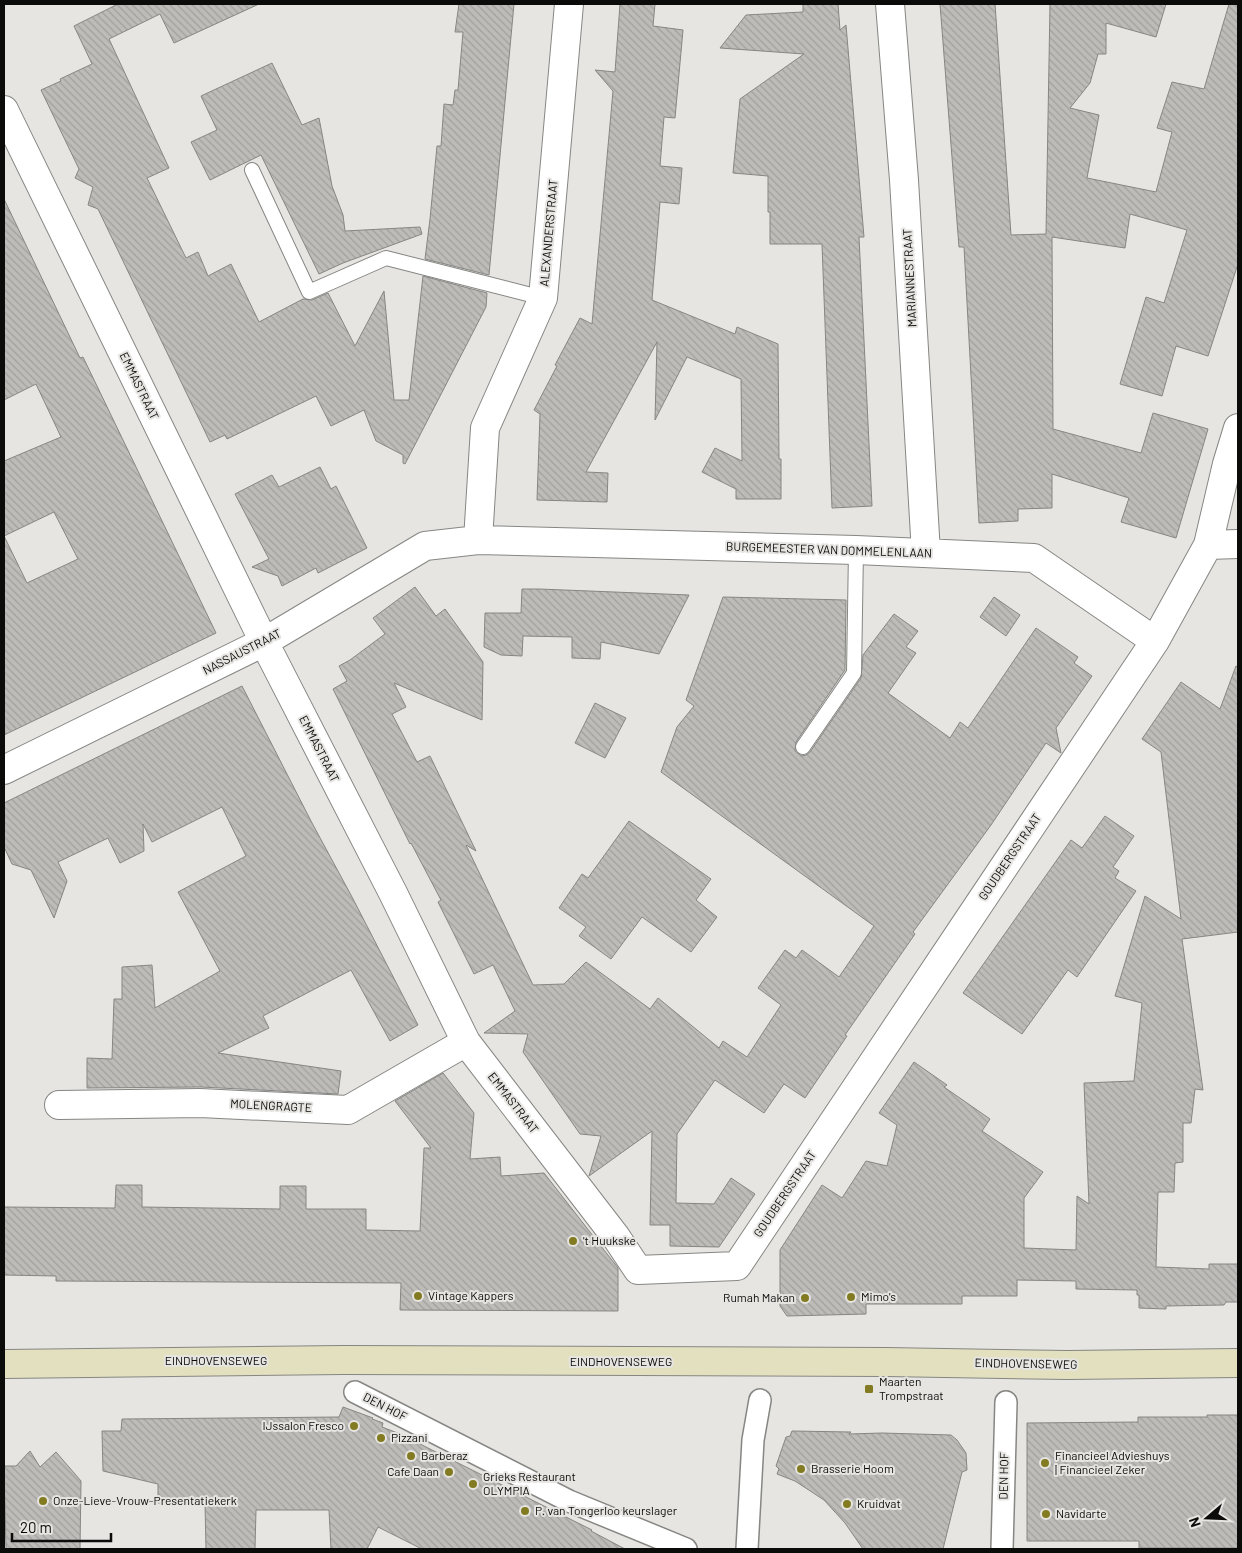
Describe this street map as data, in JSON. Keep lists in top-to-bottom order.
{
  "streets": {
    "main road": ["EINDHOVENSEWEG"],
    "street": [
      "ALEXANDERSTRAAT",
      "MARIANNESTRAAT",
      "EMMASTRAAT",
      "BURGEMEESTER VAN DOMMELENLAAN",
      "NASSAUSTRAAT",
      "GOUDBERGSTRAAT",
      "MOLENGRAGTE",
      "DEN HOF"
    ]
  },
  "crossings": [
    ["ALEXANDERSTRAAT", "BURGEMEESTER VAN DOMMELENLAAN"],
    ["ALEXANDERSTRAAT", "NASSAUSTRAAT"],
    ["MARIANNESTRAAT", "BURGEMEESTER VAN DOMMELENLAAN"],
    ["EMMASTRAAT", "NASSAUSTRAAT"],
    ["EMMASTRAAT", "GOUDBERGSTRAAT"],
    ["EMMASTRAAT", "MOLENGRAGTE"],
    ["BURGEMEESTER VAN DOMMELENLAAN", "NASSAUSTRAAT"],
    ["BURGEMEESTER VAN DOMMELENLAAN", "GOUDBERGSTRAAT"]
  ],
  "places": {
    "other": [
      "'t Huukske",
      "Vintage Kappers",
      "Mimo's",
      "Rumah Makan",
      "IJssalon Fresco",
      "Pizzani",
      "Barberaz",
      "Financieel Advieshuys | Financieel Zeker",
      "Brasserie Hoom",
      "Cafe Daan",
      "Grieks Restaurant OLYMPIA",
      "Onze-Lieve-Vrouw-Presentatiekerk",
      "Kruidvat",
      "P. van Tongerloo keurslager",
      "Navidarte"
    ],
    "transit": ["Maarten Trompstraat"]
  },
  "scale_bar": "20 m",
  "north": "left"
}
